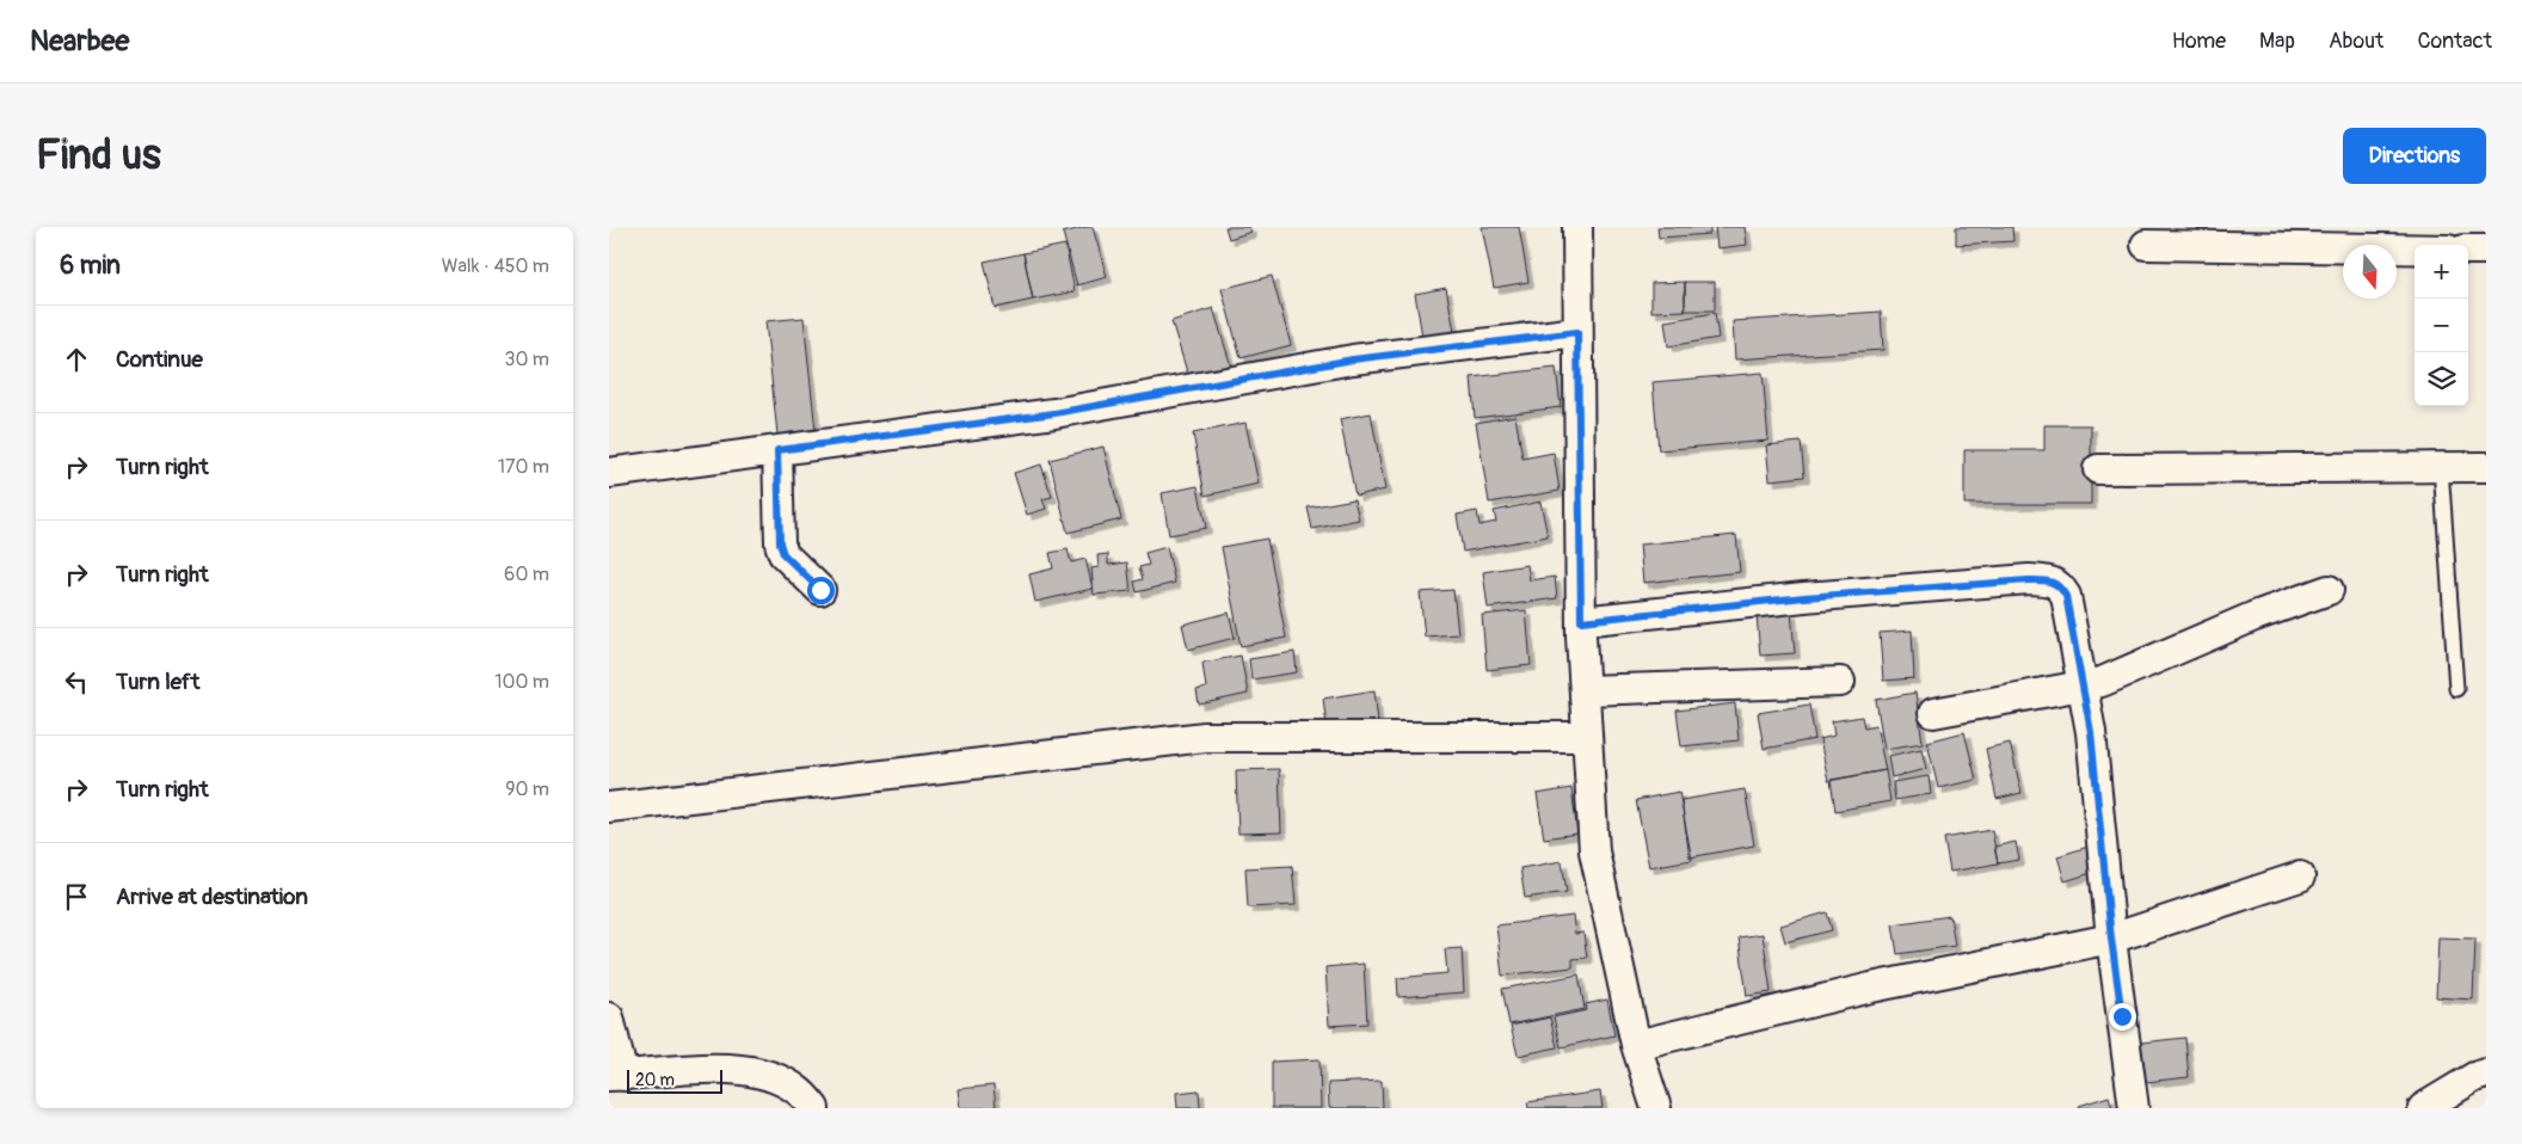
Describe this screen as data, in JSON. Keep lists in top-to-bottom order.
{
  "scale_bar": "20 m",
  "north": "bottom",
  "page": {
    "header": "Nearbee",
    "nav": [
      "Home",
      "Map",
      "About",
      "Contact"
    ],
    "buttons": "Directions",
    "title": "Find us",
    "heading": ["6 min", "Walk · 450 m"],
    "map_buttons": ["+", "−"],
    "list": [
      ["Continue", "30 m"],
      ["Turn right", "170 m"],
      ["Turn right", "60 m"],
      ["Turn left", "100 m"],
      ["Turn right", "90 m"],
      "Arrive at destination"
    ],
    "scale": "20 m"
  }
}
